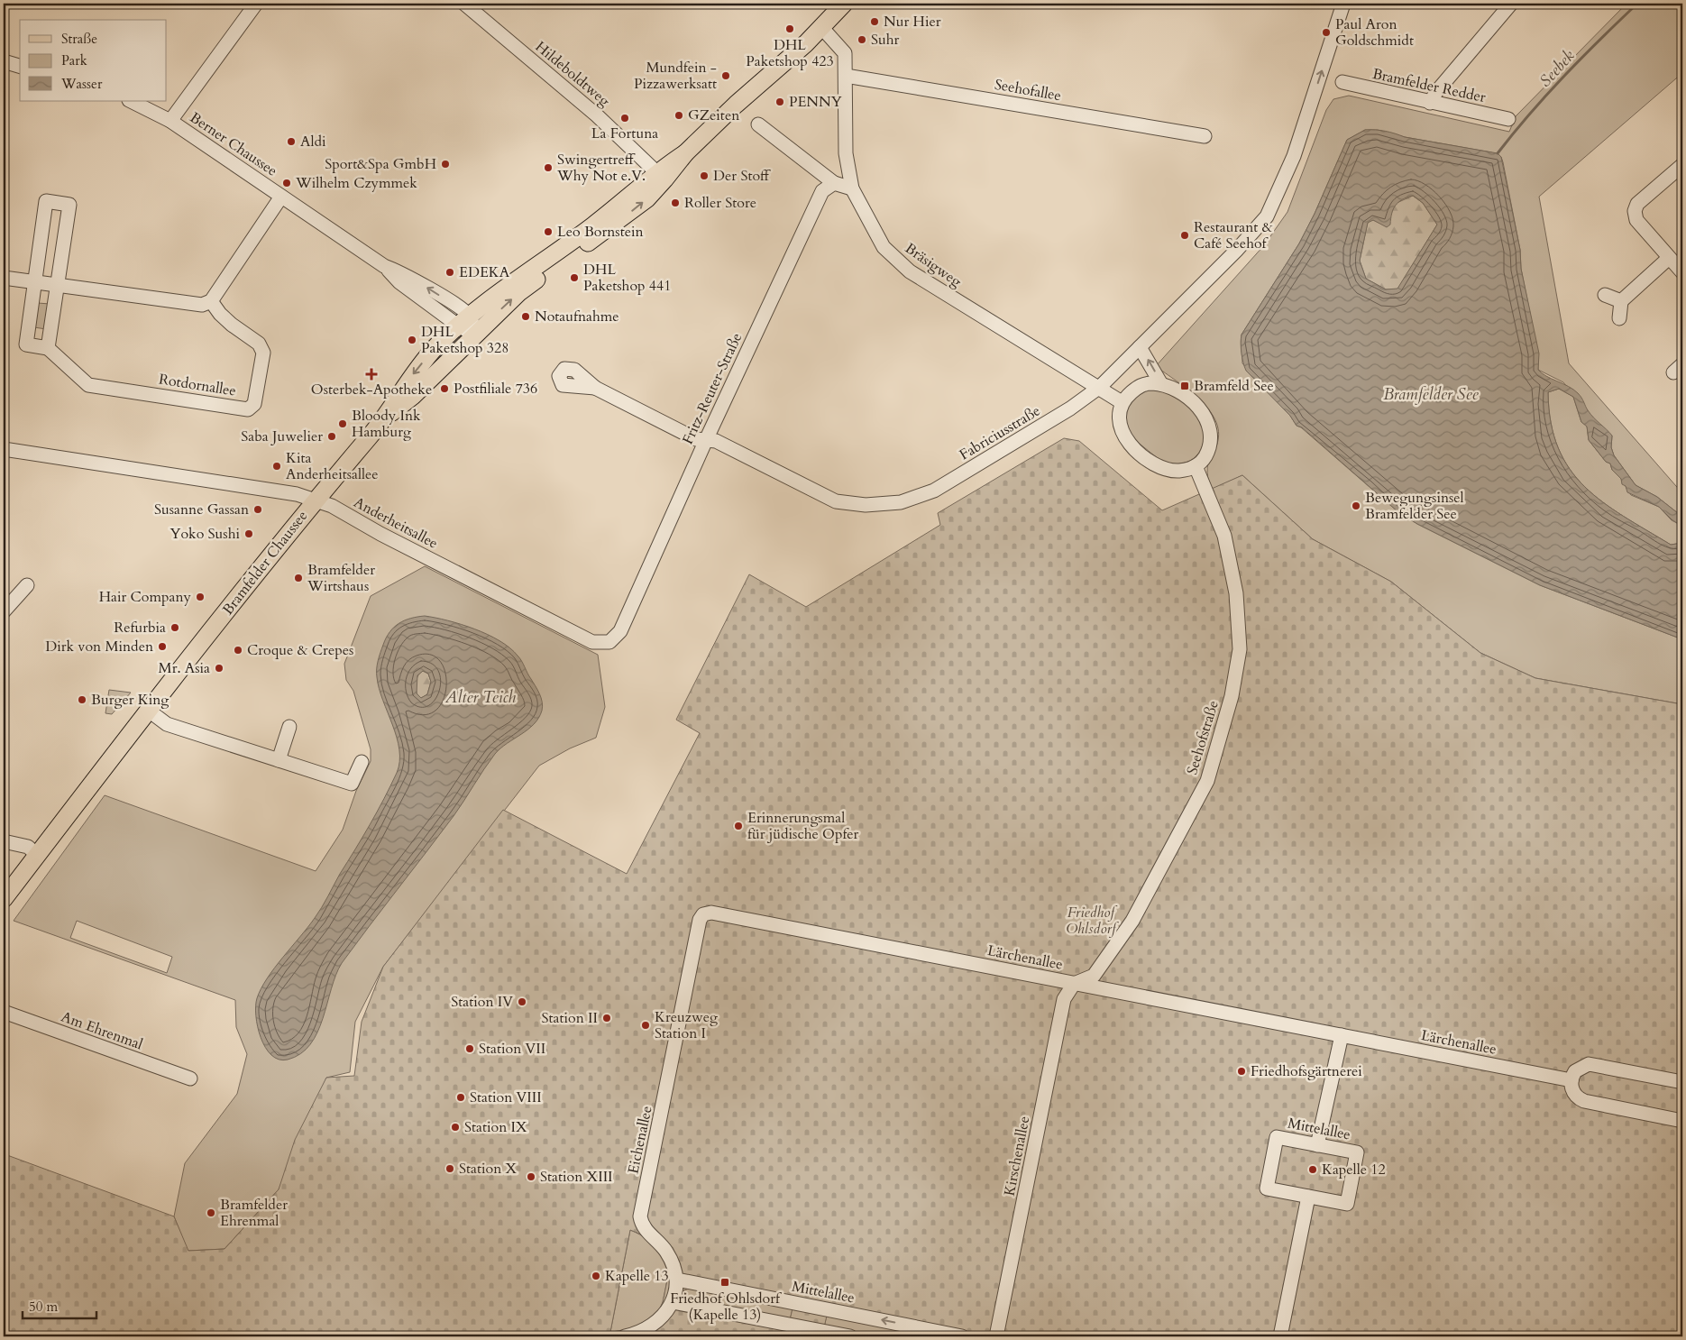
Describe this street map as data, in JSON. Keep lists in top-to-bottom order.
{
  "streets": {
    "main road": ["Bramfelder Chaussee"],
    "street": [
      "Hildeboldtweg",
      "Bramfelder Redder",
      "Seehofallee",
      "Berner Chaussee",
      "Bräsigweg",
      "Rotdornallee",
      "Fritz-Reuter-Straße",
      "Fabriciusstraße",
      "Anderheitsallee",
      "Seehofstraße",
      "Lärchenallee",
      "Am Ehrenmal",
      "Mittelallee",
      "Eichenallee",
      "Kirschenallee"
    ]
  },
  "crossings": [
    ["Hildeboldtweg", "Bramfelder Chaussee"],
    ["Seehofallee", "Bräsigweg"],
    ["Berner Chaussee", "Bramfelder Chaussee"],
    ["Bräsigweg", "Fabriciusstraße"],
    ["Bräsigweg", "Bramfelder Chaussee"],
    ["Bräsigweg", "Seehofstraße"],
    ["Fritz-Reuter-Straße", "Fabriciusstraße"],
    ["Fritz-Reuter-Straße", "Anderheitsallee"],
    ["Anderheitsallee", "Bramfelder Chaussee"],
    ["Seehofstraße", "Lärchenallee"],
    ["Seehofstraße", "Kirschenallee"],
    ["Lärchenallee", "Eichenallee"],
    ["Lärchenallee", "Kirschenallee"],
    ["Mittelallee", "Eichenallee"]
  ],
  "one_way": ["Fabriciusstraße"],
  "water": ["Seebek", "Bramfelder See", "Alter Teich"],
  "parks": ["Friedhof Ohlsdorf"],
  "places": {
    "other": [
      "Nur Hier",
      "DHL Paketshop 423",
      "Paul Aron Goldschmidt",
      "Suhr",
      "Mundfein - Pizzawerksatt",
      "PENNY",
      "GZeiten",
      "La Fortuna",
      "Aldi",
      "Sport&Spa GmbH",
      "Swingertreff Why Not e.V.",
      "Der Stoff",
      "Wilhelm Czymmek",
      "Roller Store",
      "Leo Bornstein",
      "Restaurant & Café Seehof",
      "EDEKA",
      "DHL Paketshop 441",
      "Notaufnahme",
      "DHL Paketshop 328",
      "Postfiliale 736",
      "Bloody Ink Hamburg",
      "Saba Juwelier",
      "Kita Anderheitsallee",
      "Bewegungsinsel Bramfelder See",
      "Susanne Gassan",
      "Yoko Sushi",
      "Bramfelder Wirtshaus",
      "Hair Company",
      "Refurbia",
      "Dirk von Minden",
      "Croque & Crepes",
      "Mr. Asia",
      "Burger King",
      "Erinnerungsmal für jüdische Opfer",
      "Station IV",
      "Station II",
      "Kreuzweg Station I",
      "Station VII",
      "Friedhofsgärtnerei",
      "Station VIII",
      "Station IX",
      "Station X",
      "Kapelle 12",
      "Station XIII",
      "Bramfelder Ehrenmal",
      "Kapelle 13"
    ],
    "health": ["Osterbek-Apotheke"],
    "transit": ["Bramfeld See", "Friedhof Ohlsdorf (Kapelle 13)"]
  },
  "legend": ["Straße", "Park", "Wasser"],
  "scale_bar": "50 m"
}
